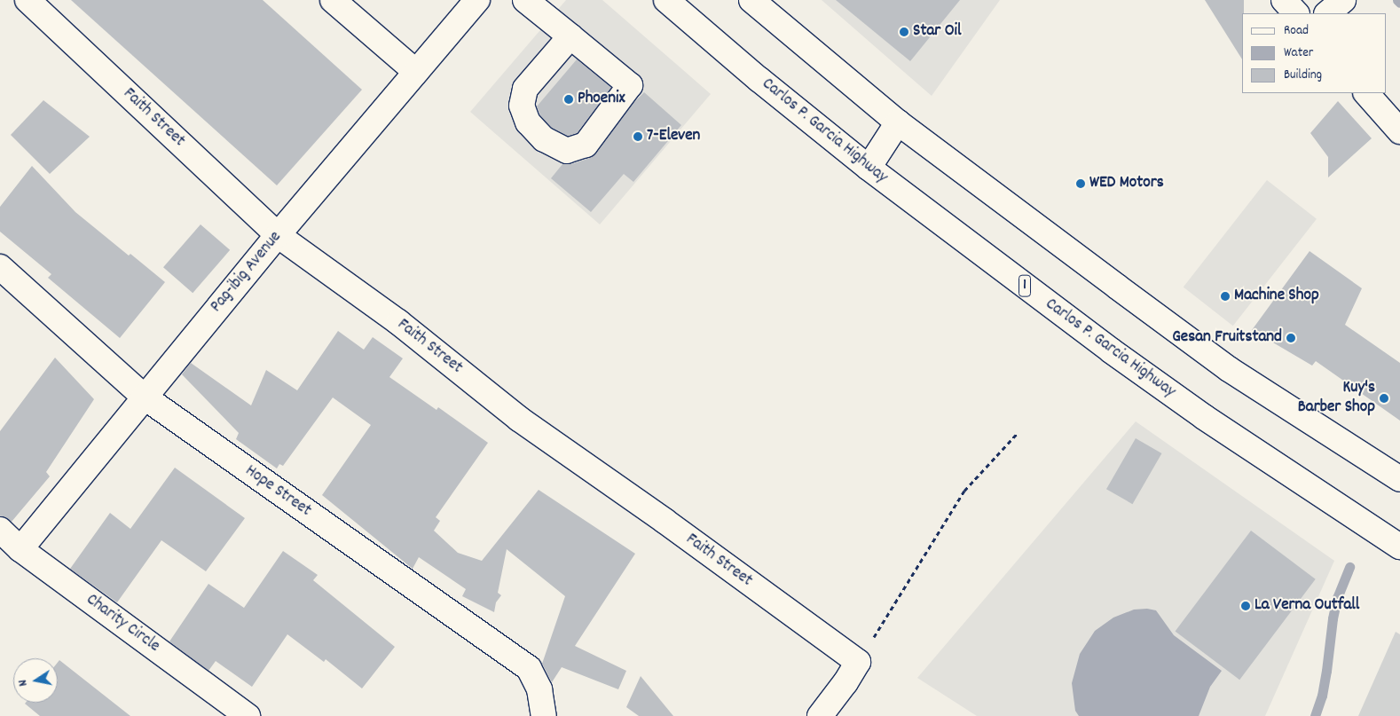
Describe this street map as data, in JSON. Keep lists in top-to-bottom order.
{
  "streets": {
    "main road": [
      "Faith Street",
      "Carlos P. Garcia Highway",
      "Pag-ibig Avenue",
      "1",
      "Hope Street",
      "Charity Circle"
    ]
  },
  "crossings": [
    ["Faith Street", "Pag-ibig Avenue"],
    ["Pag-ibig Avenue", "Hope Street"],
    ["Pag-ibig Avenue", "Charity Circle"]
  ],
  "places": [
    "Star Oil",
    "Phoenix",
    "7-Eleven",
    "WED Motors",
    "Machine Shop",
    "Gesan Fruitstand",
    "Kuy's Barber Shop",
    "La Verna Outfall"
  ],
  "legend": ["Road", "Water", "Building"],
  "north": "left"
}
